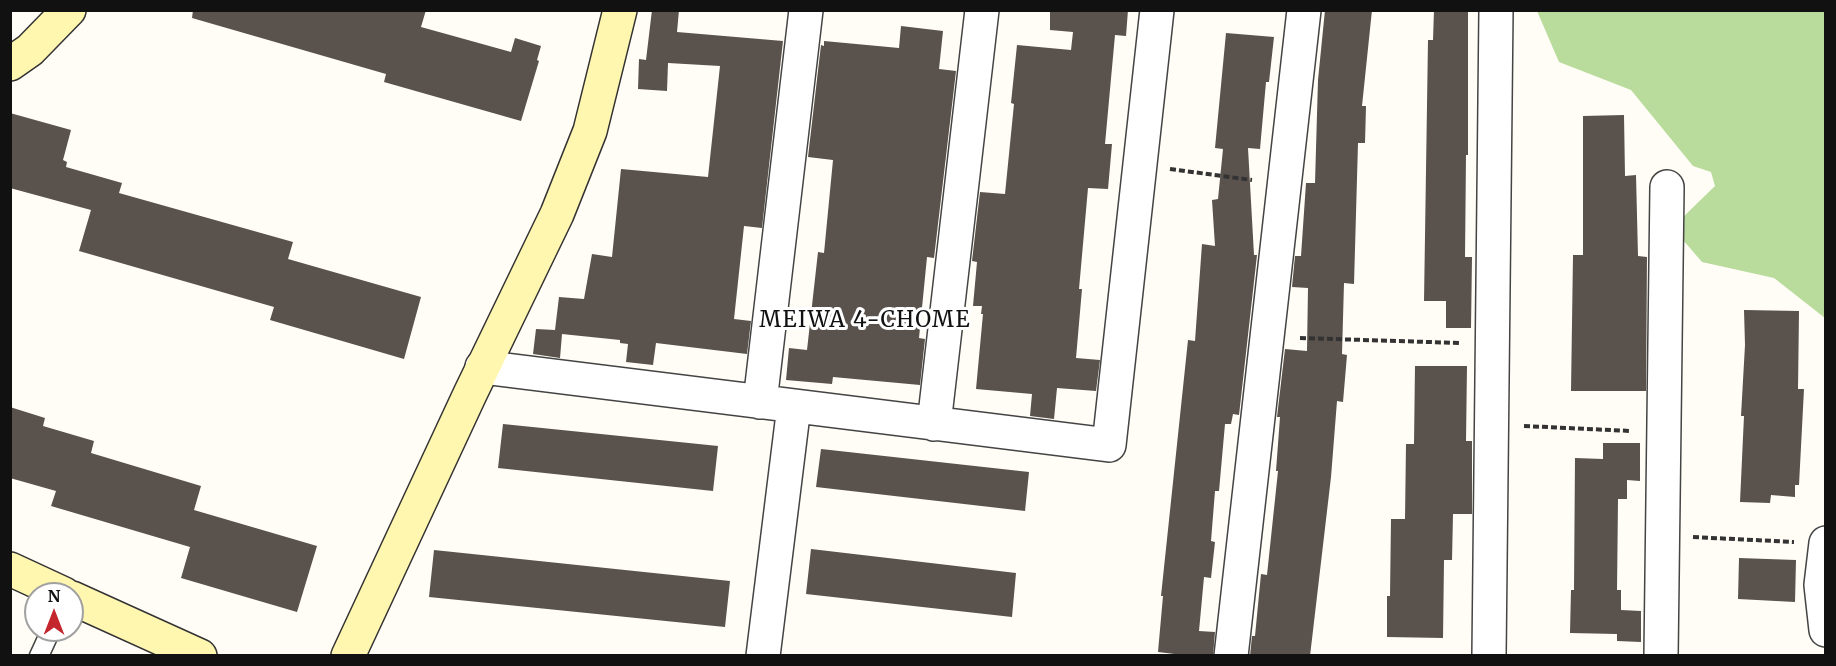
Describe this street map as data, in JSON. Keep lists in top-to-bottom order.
{
  "districts": ["MEIWA 4-CHOME"],
  "north": "top"
}
